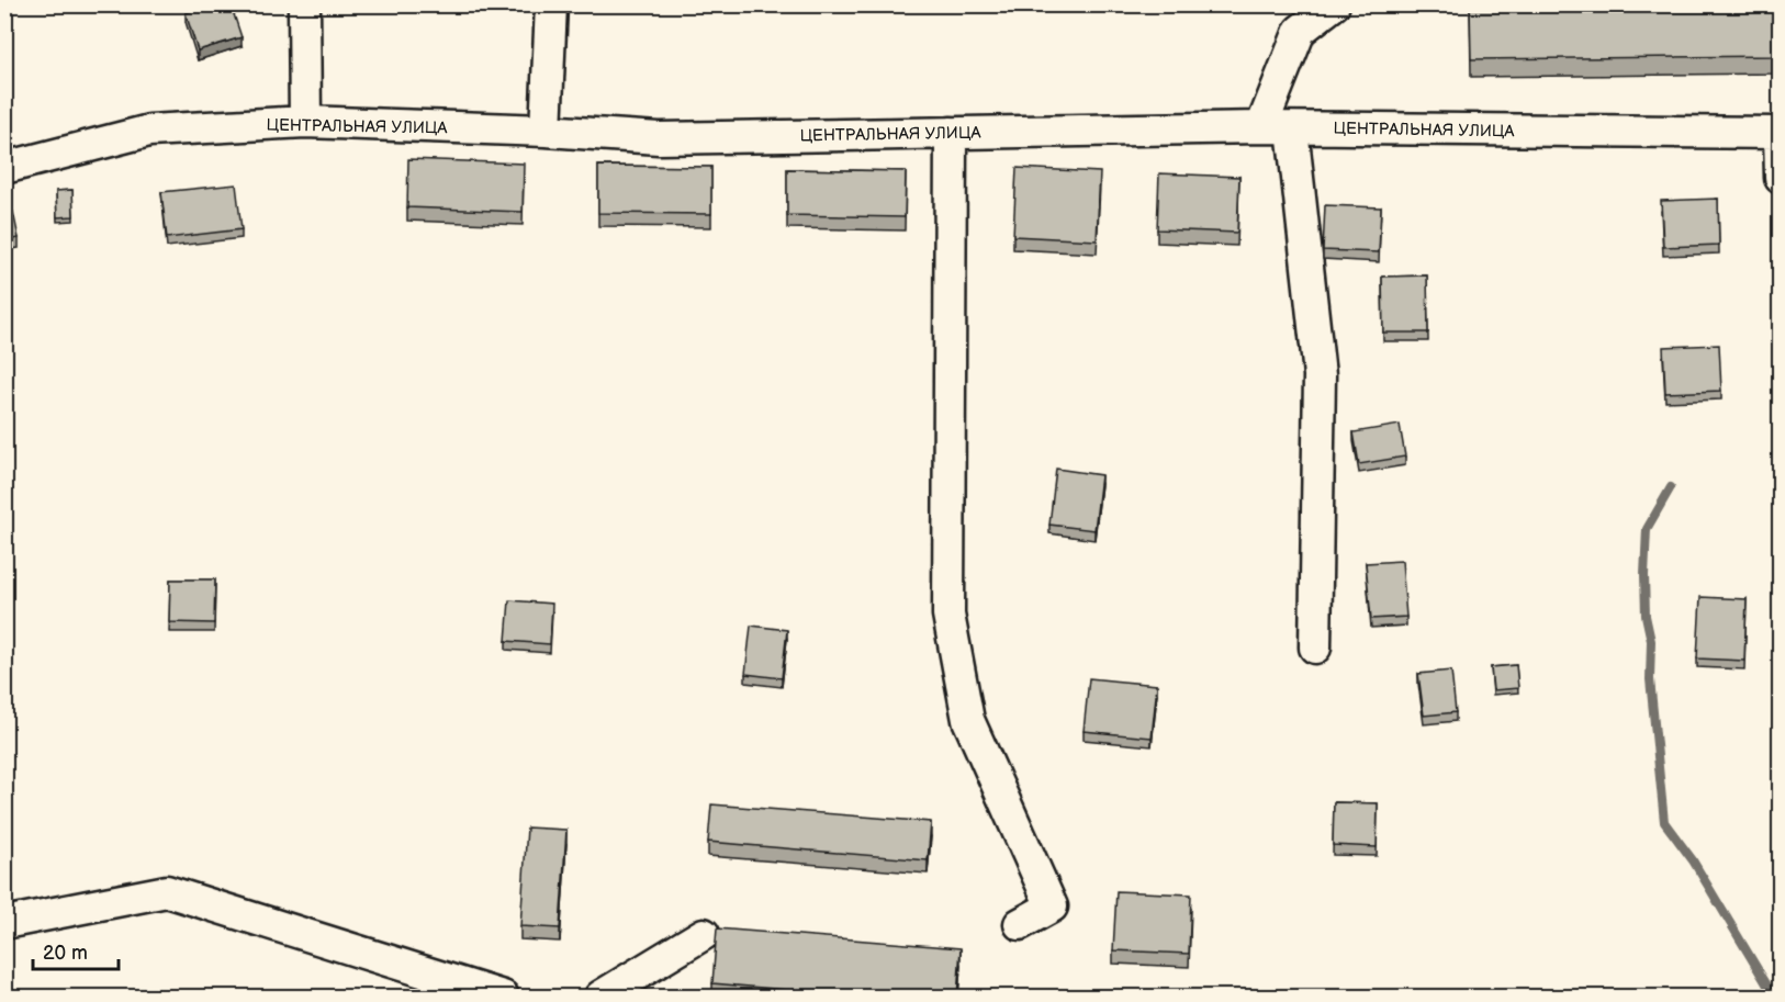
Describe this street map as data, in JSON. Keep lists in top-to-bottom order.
{
  "streets": {
    "street": ["ЦЕНТРАЛЬНАЯ УЛИЦА"]
  },
  "scale_bar": "20 m"
}
